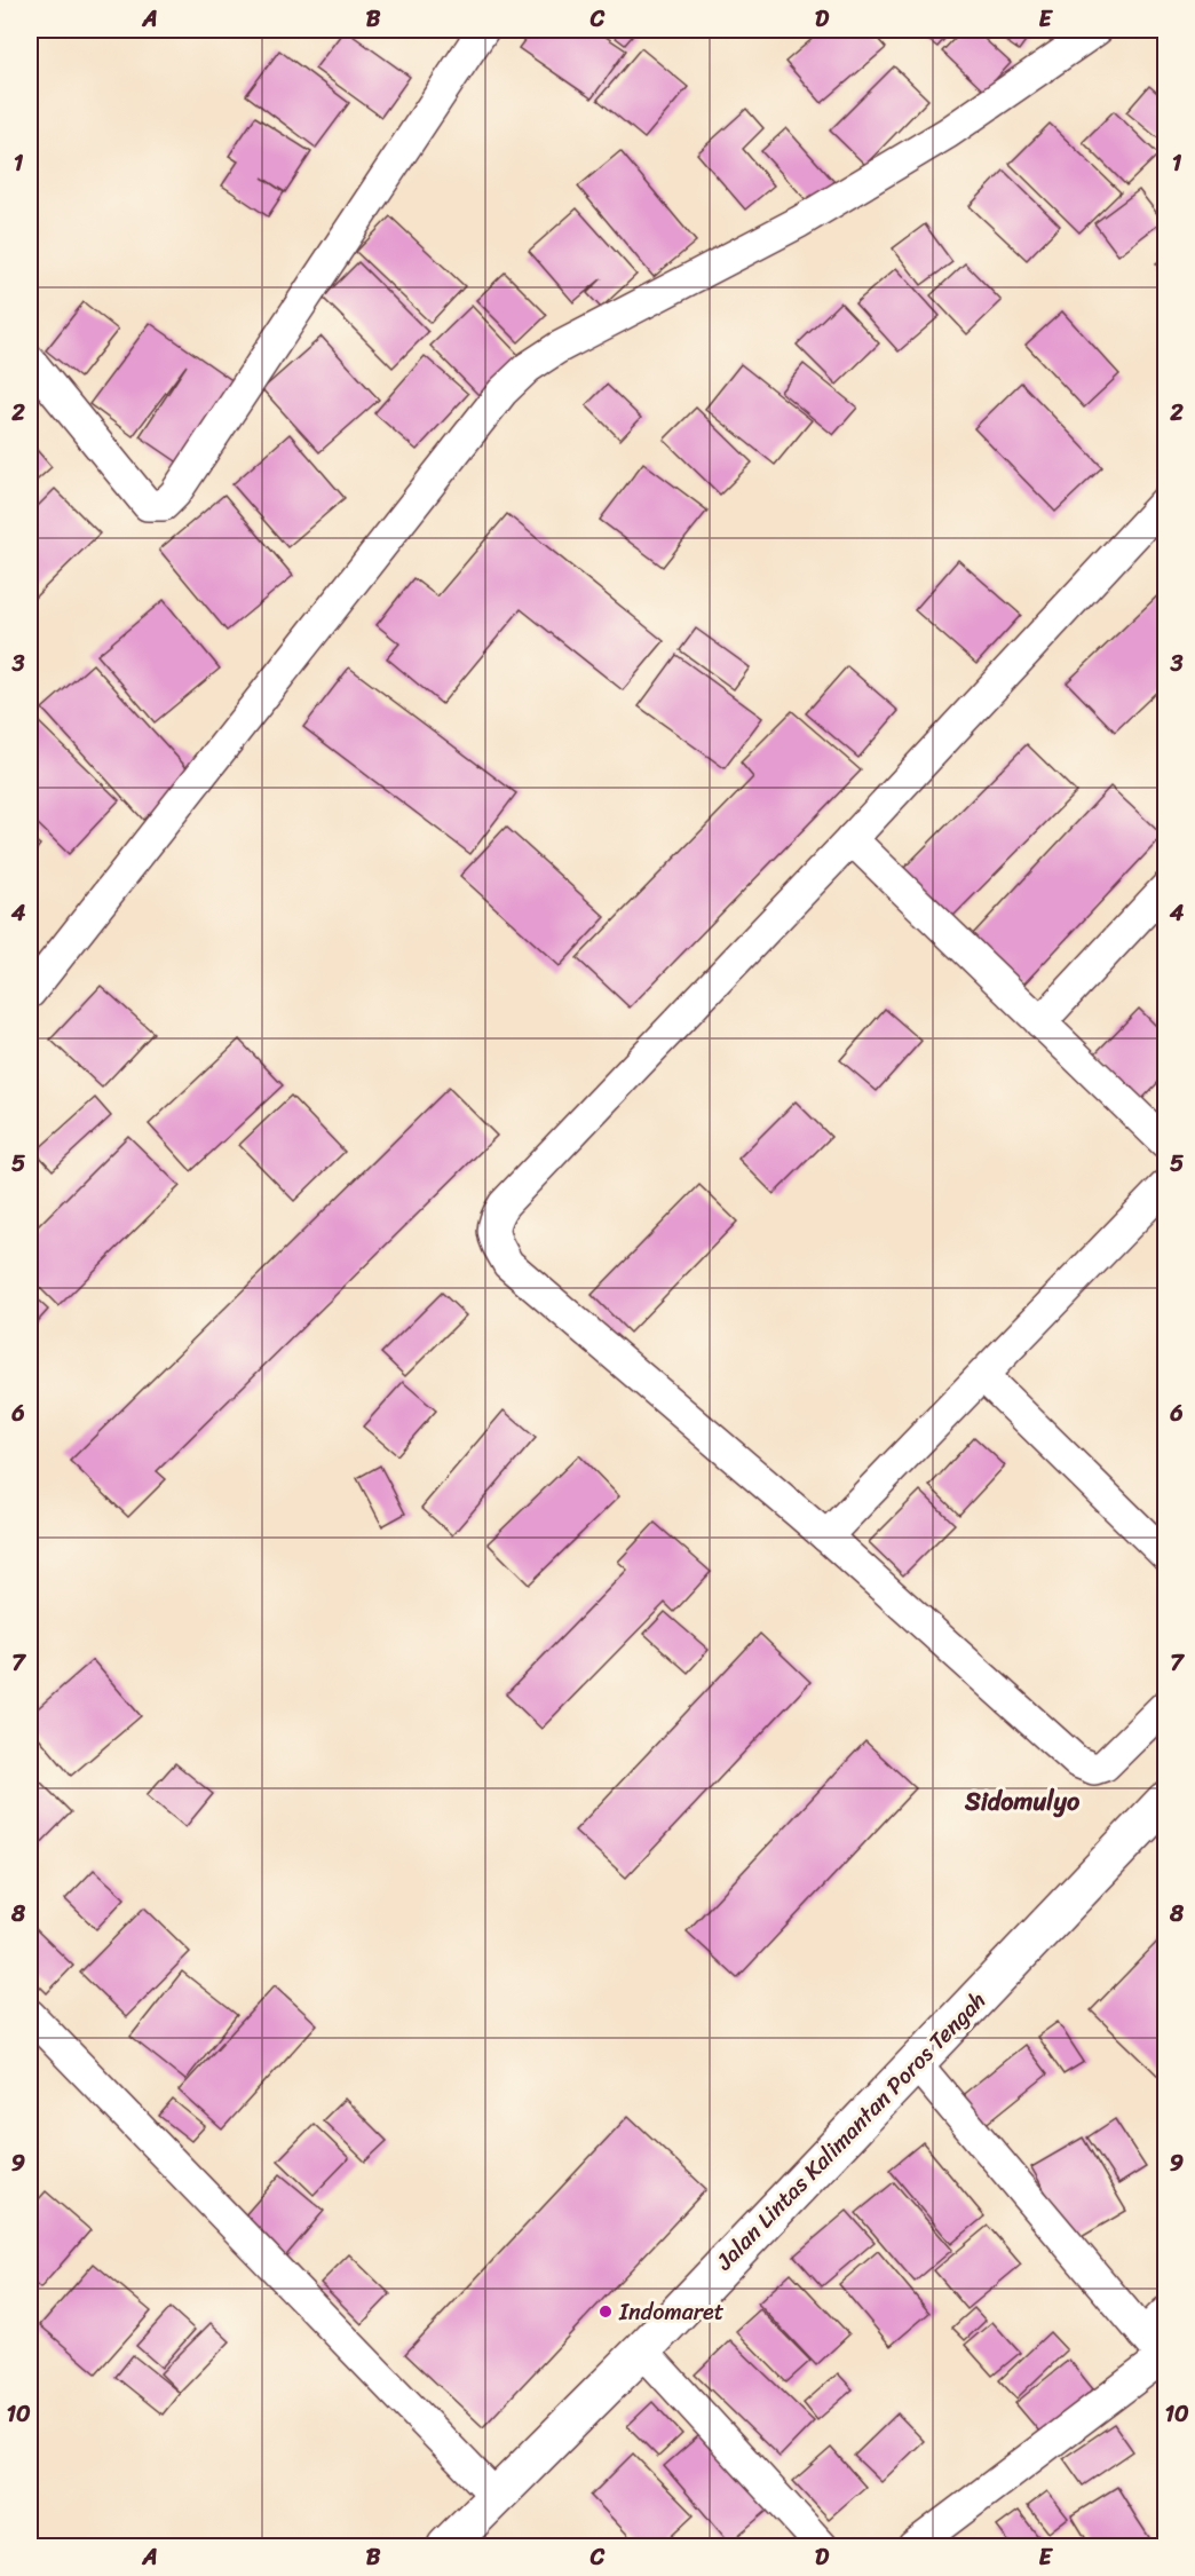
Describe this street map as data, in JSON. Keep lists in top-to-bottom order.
{
  "streets": {
    "highway": ["Jalan Lintas Kalimantan Poros Tengah"]
  },
  "districts": ["Sidomulyo"],
  "places": ["Indomaret"],
  "grid": {
    "columns": [
      "A",
      "B",
      "C",
      "D",
      "E"
    ],
    "rows": [
      "1",
      "2",
      "3",
      "4",
      "5",
      "6",
      "7",
      "8",
      "9",
      "10"
    ]
  }
}
